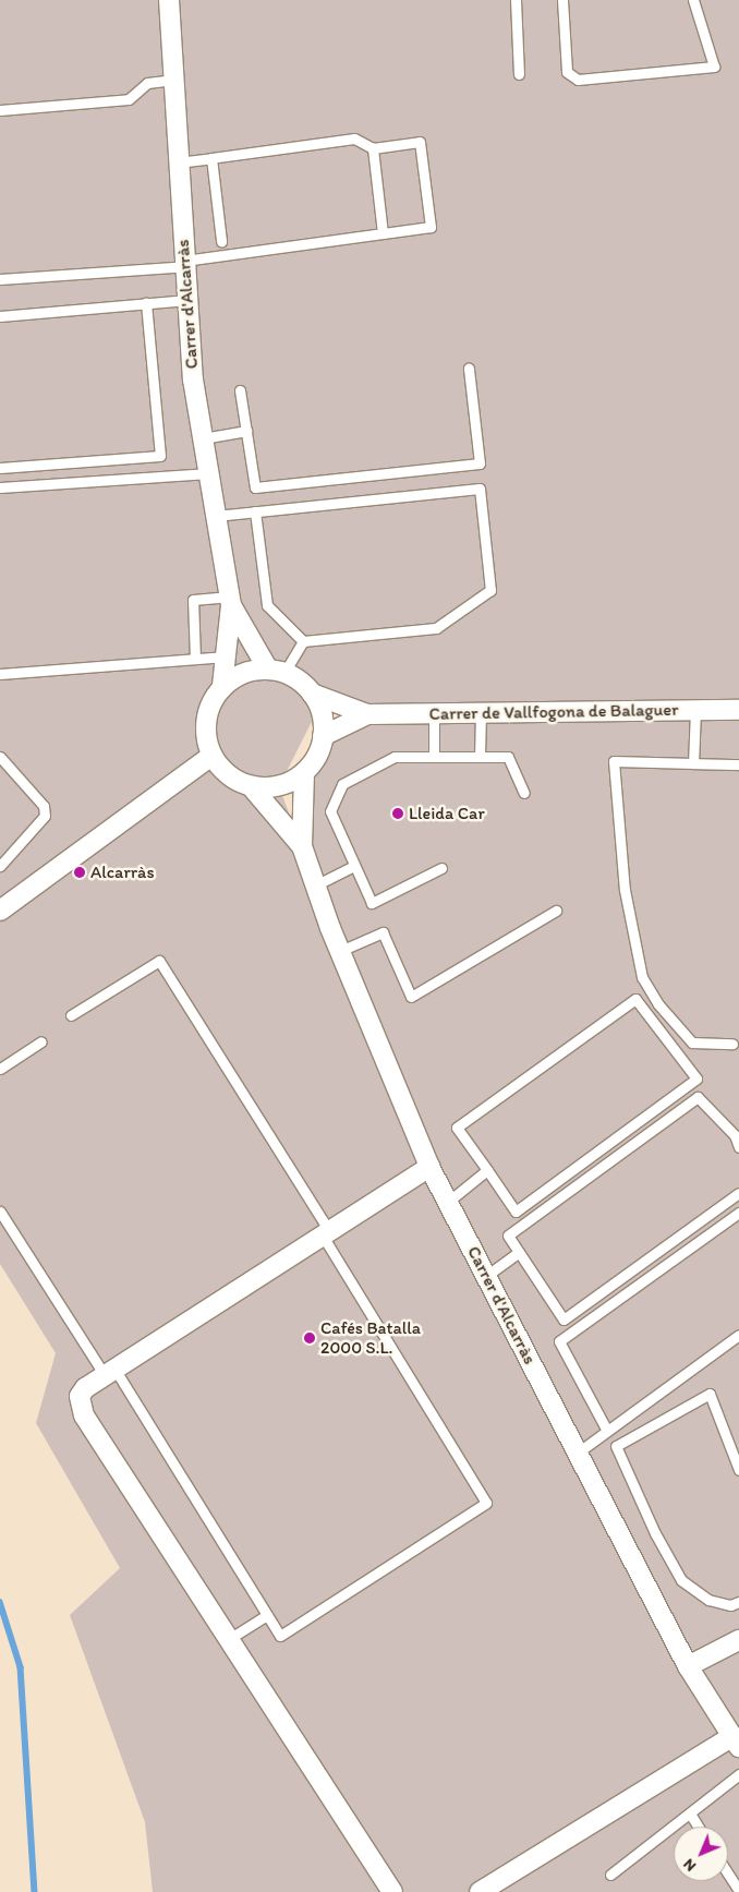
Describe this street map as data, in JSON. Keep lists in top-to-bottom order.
{
  "streets": {
    "street": ["Carrer d'Alcarràs", "Carrer de Vallfogona de Balaguer"]
  },
  "places": ["Lleida Car", "Alcarràs", "Cafés Batalla 2000 S.L."],
  "north": "bottom left"
}
